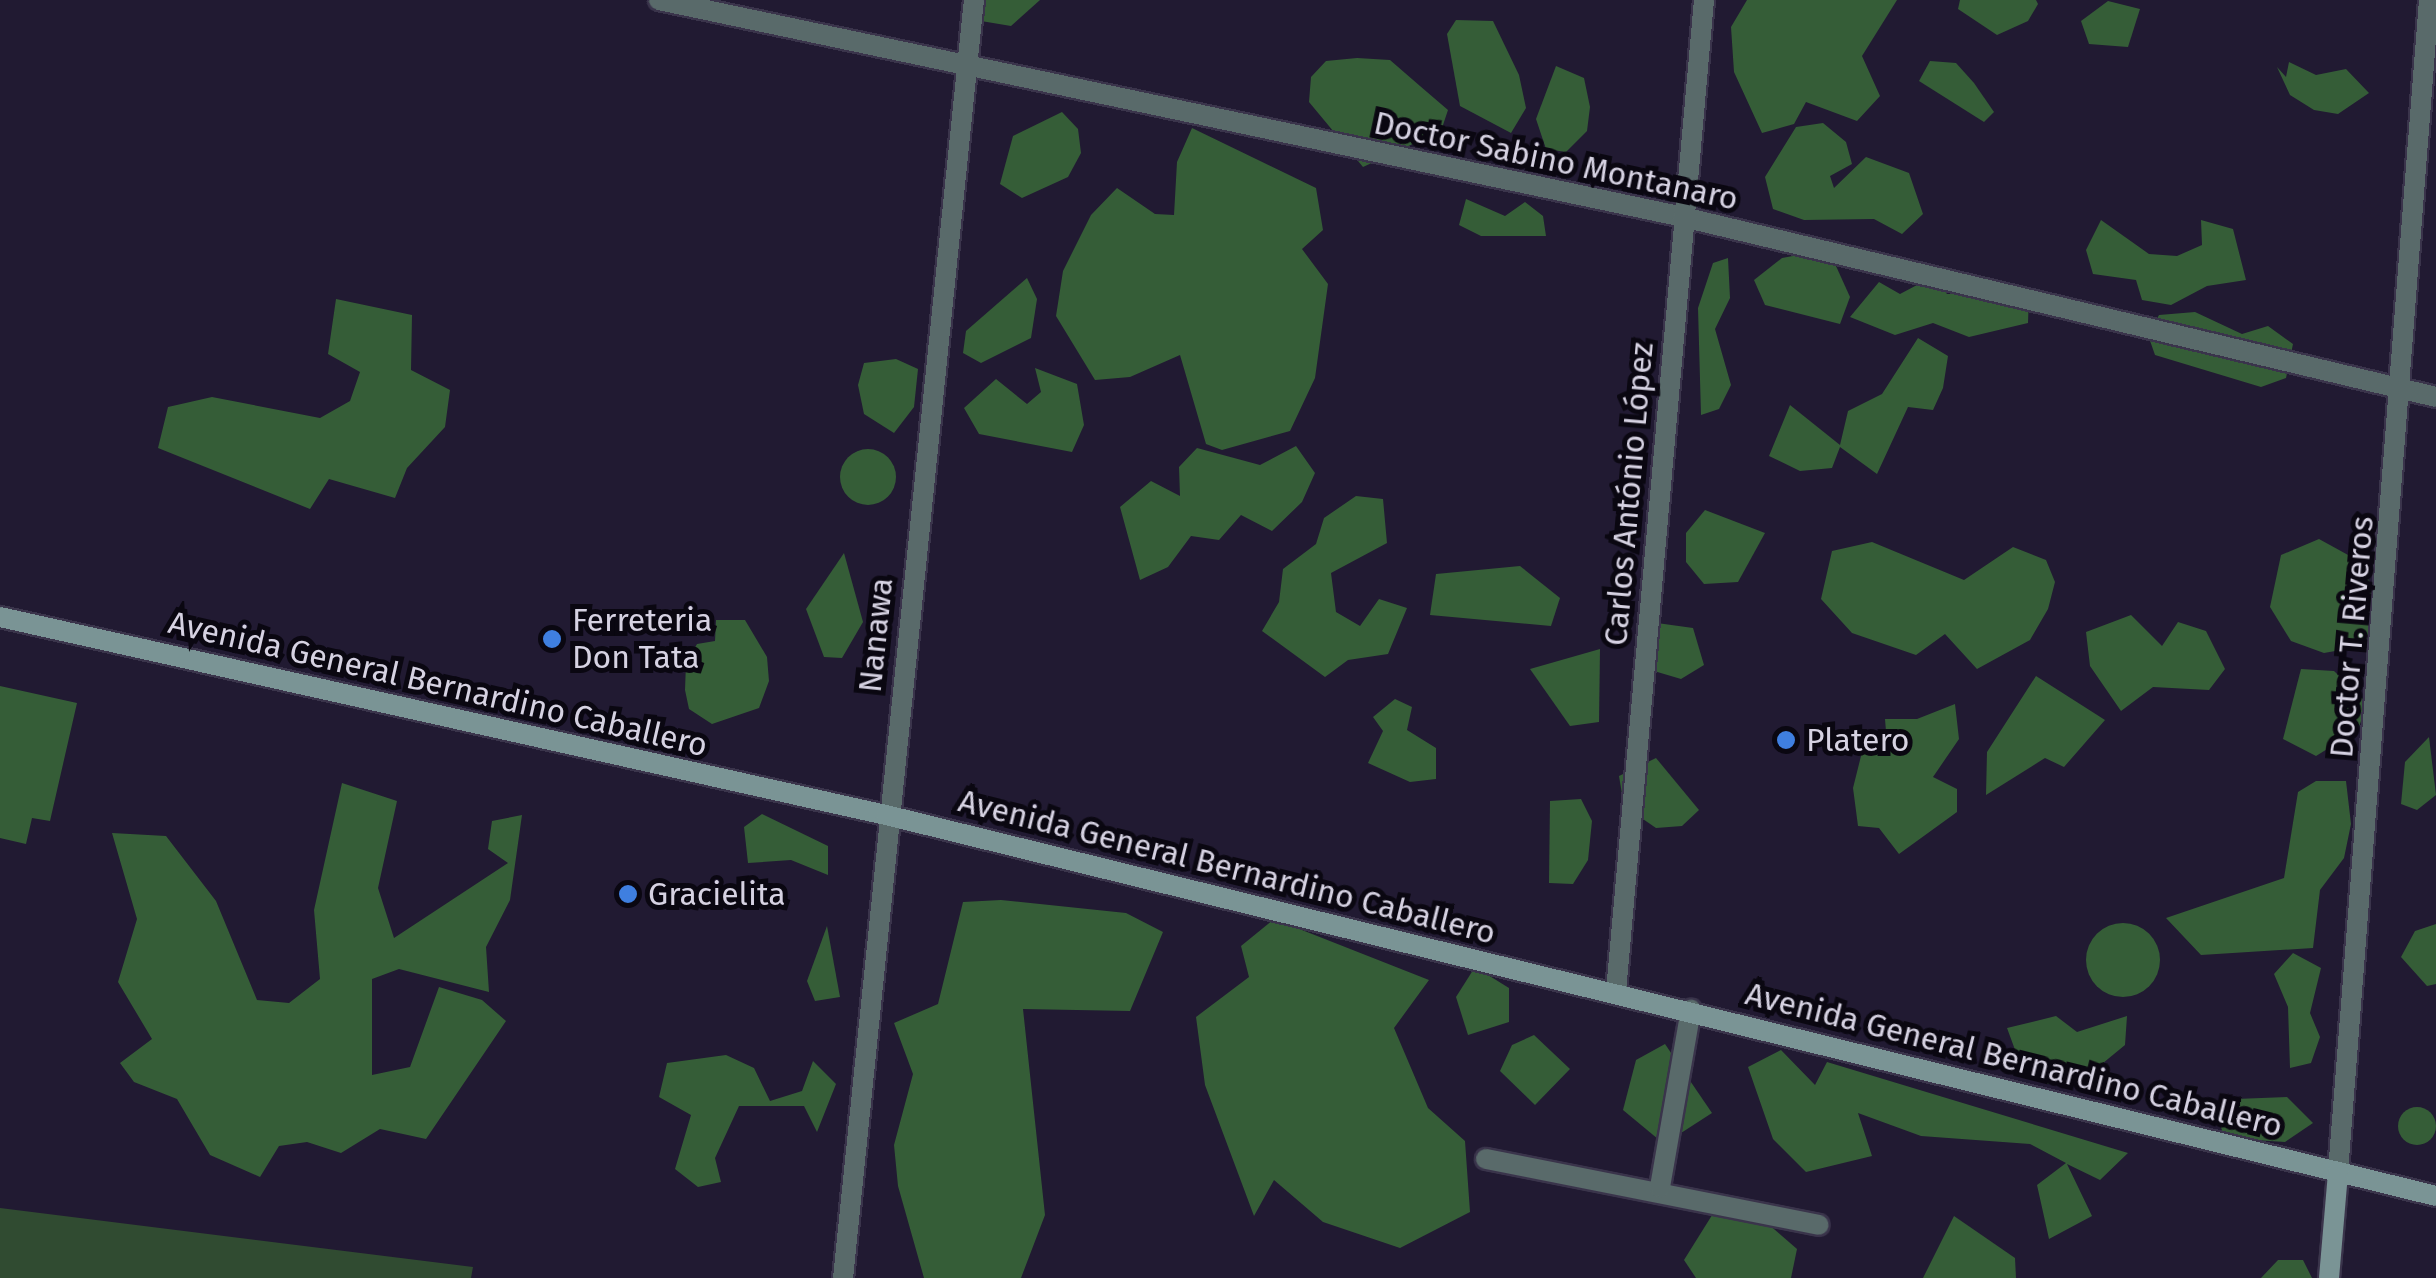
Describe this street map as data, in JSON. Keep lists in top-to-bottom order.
{
  "streets": {
    "main road": ["Doctor T. Riveros", "Avenida General Bernardino Caballero"],
    "street": ["Doctor Sabino Montanaro", "Carlos António López", "Nanawa"]
  },
  "crossings": [
    ["Doctor Sabino Montanaro", "Carlos António López"],
    ["Doctor Sabino Montanaro", "Nanawa"],
    ["Doctor Sabino Montanaro", "Doctor T. Riveros"],
    ["Carlos António López", "Avenida General Bernardino Caballero"],
    ["Nanawa", "Avenida General Bernardino Caballero"],
    ["Doctor T. Riveros", "Avenida General Bernardino Caballero"]
  ],
  "places": ["Ferreteria Don Tata", "Platero", "Gracielita"]
}
